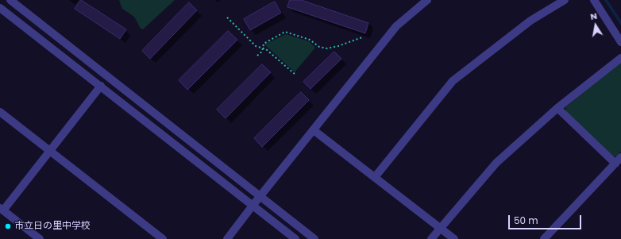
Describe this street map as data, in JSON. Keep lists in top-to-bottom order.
{
  "places": ["市立日の里中学校"],
  "scale_bar": "50 m",
  "north": "top"
}
